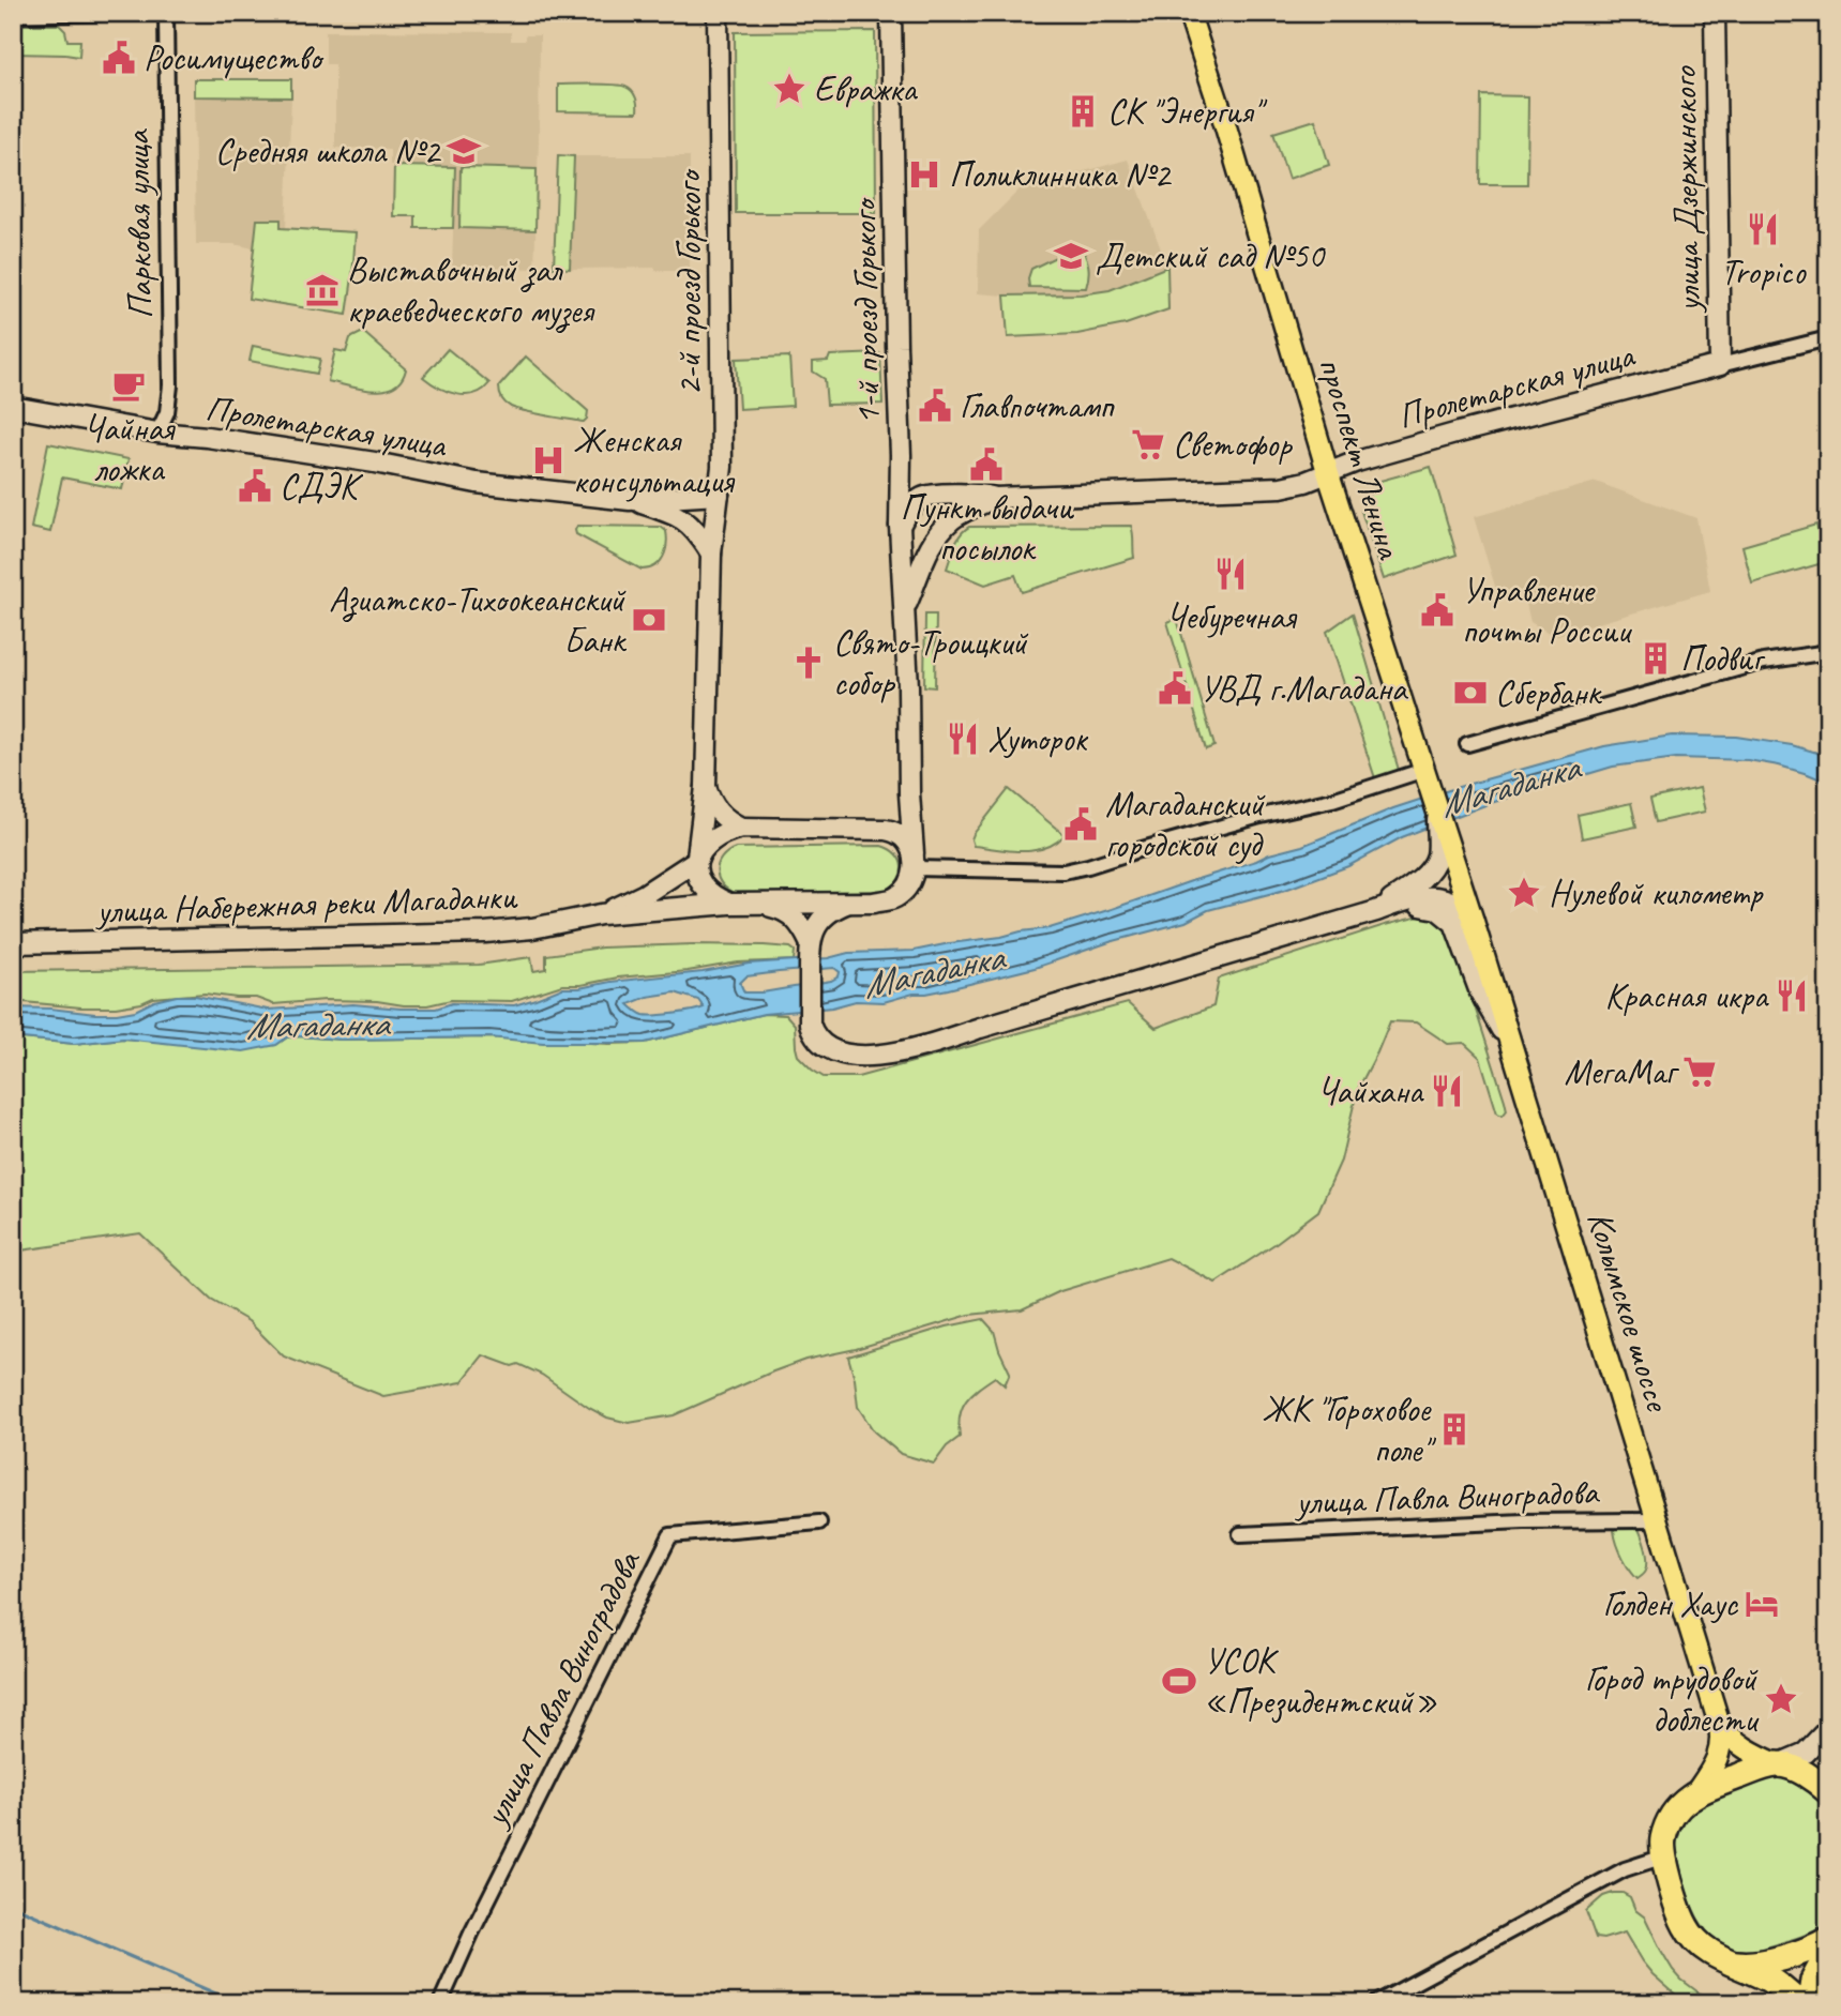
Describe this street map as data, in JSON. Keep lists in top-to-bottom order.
{
  "streets": {
    "highway": ["Колымское шоссе"],
    "main road": ["проспект Ленина"],
    "street": [
      "улица Дзержинского",
      "Парковая улица",
      "2-й проезд Горького",
      "1-й проезд Горького",
      "Пролетарская улица",
      "улица Набережная реки Магаданки",
      "улица Павла Виноградова"
    ]
  },
  "crossings": [
    ["улица Дзержинского", "Пролетарская улица"],
    ["Парковая улица", "Пролетарская улица"],
    ["2-й проезд Горького", "Пролетарская улица"],
    ["1-й проезд Горького", "Пролетарская улица"],
    ["Пролетарская улица", "проспект Ленина"],
    ["Пролетарская улица", "улица Набережная реки Магаданки"],
    ["проспект Ленина", "Колымское шоссе"],
    ["Колымское шоссе", "улица Павла Виноградова"]
  ],
  "water": ["Магаданка"],
  "places": {
    "public building": [
      "Росимущество",
      "Главпочтамп",
      "Пункт выдачи посылок",
      "СДЭК",
      "Управление почты России",
      "УВД г.Магадана",
      "Магаданский городской суд"
    ],
    "place": ["Евражка", "Нулевой километр", "Город трудовой доблести"],
    "building": ["СК \"Энергия\"", "Подвиг", "ЖК \"Гороховое поле\""],
    "school or university": ["Средняя школа №2", "Детский сад №50"],
    "hospital": ["Поликлинника №2", "Женская консультация"],
    "restaurant": [
      "Tropico",
      "Чебуречная",
      "Хуторок",
      "Красная икра",
      "Чайхана"
    ],
    "museum": ["Выставочный зал краеведческого музея"],
    "cafe": ["Чайная ложка"],
    "supermarket": ["Светофор", "МегаМаг"],
    "bank": ["Азиатско-Тихоокеанский Банк", "Сбербанк"],
    "church": ["Свято-Троицкий собор"],
    "hotel": ["Голден Хаус"],
    "sports": ["УСОК «Президентский»"]
  }
}
